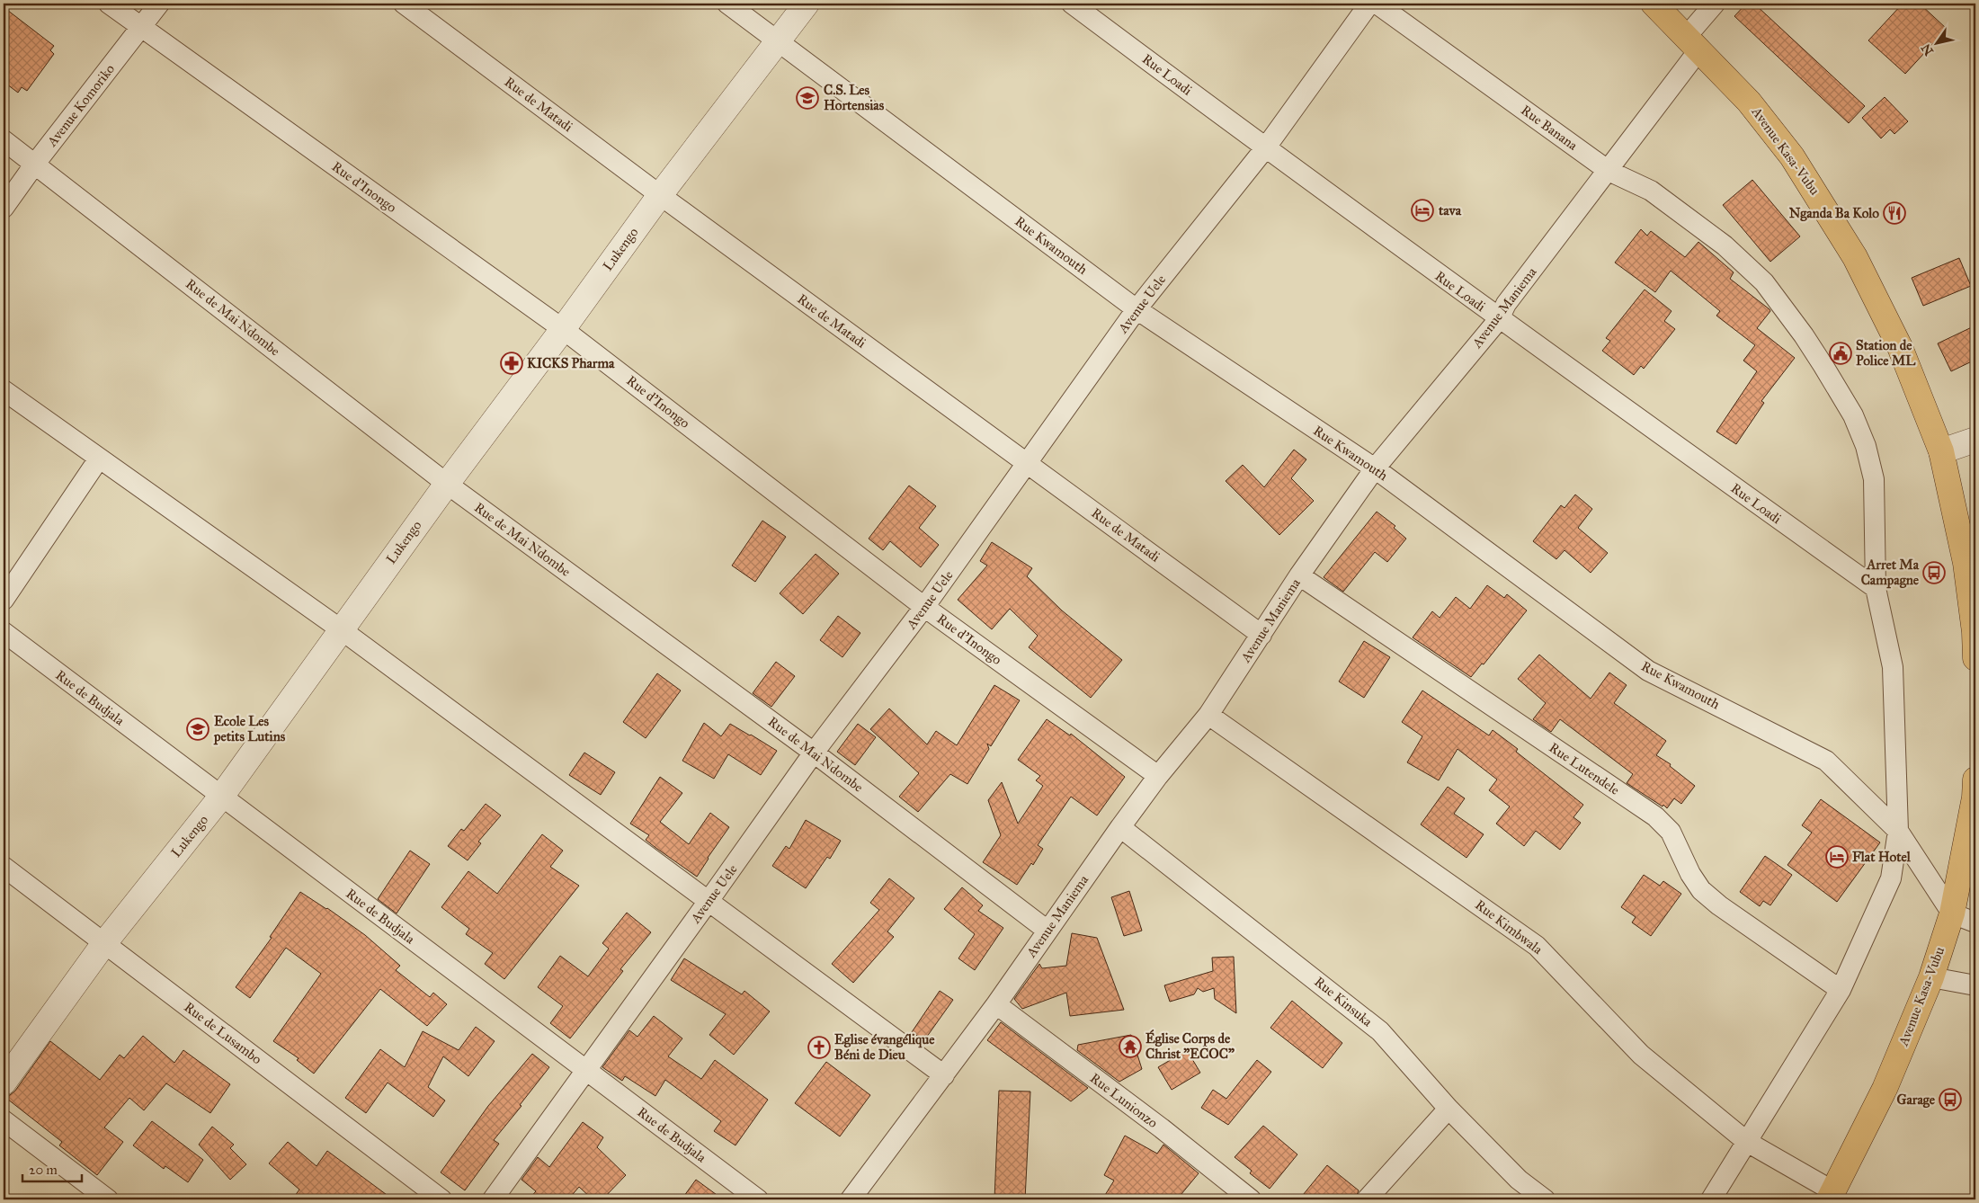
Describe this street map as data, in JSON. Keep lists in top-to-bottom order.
{
  "streets": {
    "main road": ["Avenue Kasa-Vubu"],
    "street": [
      "Rue Loadi",
      "Rue de Matadi",
      "Avenue Komoriko",
      "Rue Banana",
      "Rue d'Inongo",
      "Rue Kwamouth",
      "Lukengo",
      "Avenue Uele",
      "Avenue Maniema",
      "Rue de Mai Ndombe",
      "Rue de Budjala",
      "Rue Lutendele",
      "Rue Kimbwala",
      "Rue Kinsuka",
      "Rue de Lusambo",
      "Rue Lunionzo"
    ]
  },
  "crossings": [
    ["Rue Loadi", "Rue Banana"],
    ["Rue Loadi", "Avenue Uele"],
    ["Rue Loadi", "Avenue Maniema"],
    ["Rue de Matadi", "Lukengo"],
    ["Rue de Matadi", "Avenue Uele"],
    ["Rue de Matadi", "Avenue Maniema"],
    ["Avenue Komoriko", "Rue d'Inongo"],
    ["Avenue Komoriko", "Rue de Mai Ndombe"],
    ["Rue Banana", "Rue Kwamouth"],
    ["Rue Banana", "Avenue Maniema"],
    ["Rue Banana", "Rue Lutendele"],
    ["Rue Banana", "Rue Kimbwala"],
    ["Avenue Kasa-Vubu", "Rue Kwamouth"],
    ["Avenue Kasa-Vubu", "Avenue Maniema"],
    ["Avenue Kasa-Vubu", "Rue Kimbwala"],
    ["Rue d'Inongo", "Lukengo"],
    ["Rue d'Inongo", "Avenue Uele"],
    ["Rue d'Inongo", "Avenue Maniema"],
    ["Rue Kwamouth", "Lukengo"],
    ["Rue Kwamouth", "Avenue Uele"],
    ["Rue Kwamouth", "Avenue Maniema"],
    ["Lukengo", "Rue de Mai Ndombe"],
    ["Lukengo", "Rue de Budjala"],
    ["Lukengo", "Rue de Lusambo"],
    ["Avenue Uele", "Rue de Mai Ndombe"],
    ["Avenue Uele", "Rue de Budjala"],
    ["Avenue Maniema", "Rue de Mai Ndombe"],
    ["Avenue Maniema", "Rue Lutendele"],
    ["Avenue Maniema", "Rue Kimbwala"],
    ["Avenue Maniema", "Rue Kinsuka"],
    ["Avenue Maniema", "Rue Lunionzo"]
  ],
  "places": {
    "school or university": ["C.S. Les Hortensias", "Ecole Les petits Lutins"],
    "hotel": ["tava", "Flat Hotel"],
    "restaurant": ["Nganda Ba Kolo"],
    "public building": ["Station de Police ML"],
    "pharmacy": ["KICKS Pharma"],
    "bus stop": ["Arret Ma Campagne", "Garage"],
    "temple": ["Église Corps de Christ \"ECOC\""],
    "church": ["Eglise évangélique Béni de Dieu"]
  },
  "scale_bar": "20 m",
  "north": "bottom left"
}
